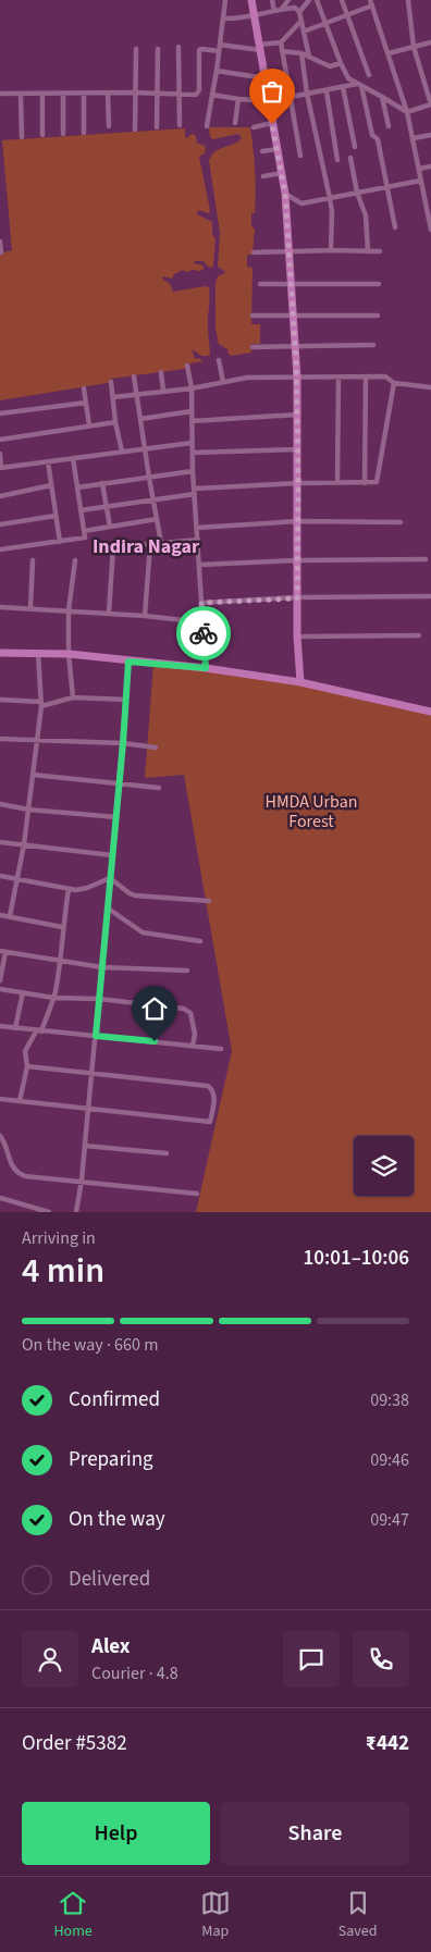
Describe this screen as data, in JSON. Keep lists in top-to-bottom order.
{
  "districts": ["Indira Nagar"],
  "parks": ["HMDA Urban Forest"],
  "page": {
    "heading": ["4 min", "Arriving in", "10:01–10:06"],
    "panel": [
      "Alex",
      "Courier · 4.8",
      "Order #5382",
      "₹442"
    ],
    "bar": "On the way · 660 m",
    "list": [
      ["Confirmed", "09:38"],
      ["Preparing", "09:46"],
      ["On the way", "09:47"],
      "Delivered"
    ],
    "buttons": ["Help", "Share"],
    "tabs": ["Home", "Map", "Saved"]
  }
}
